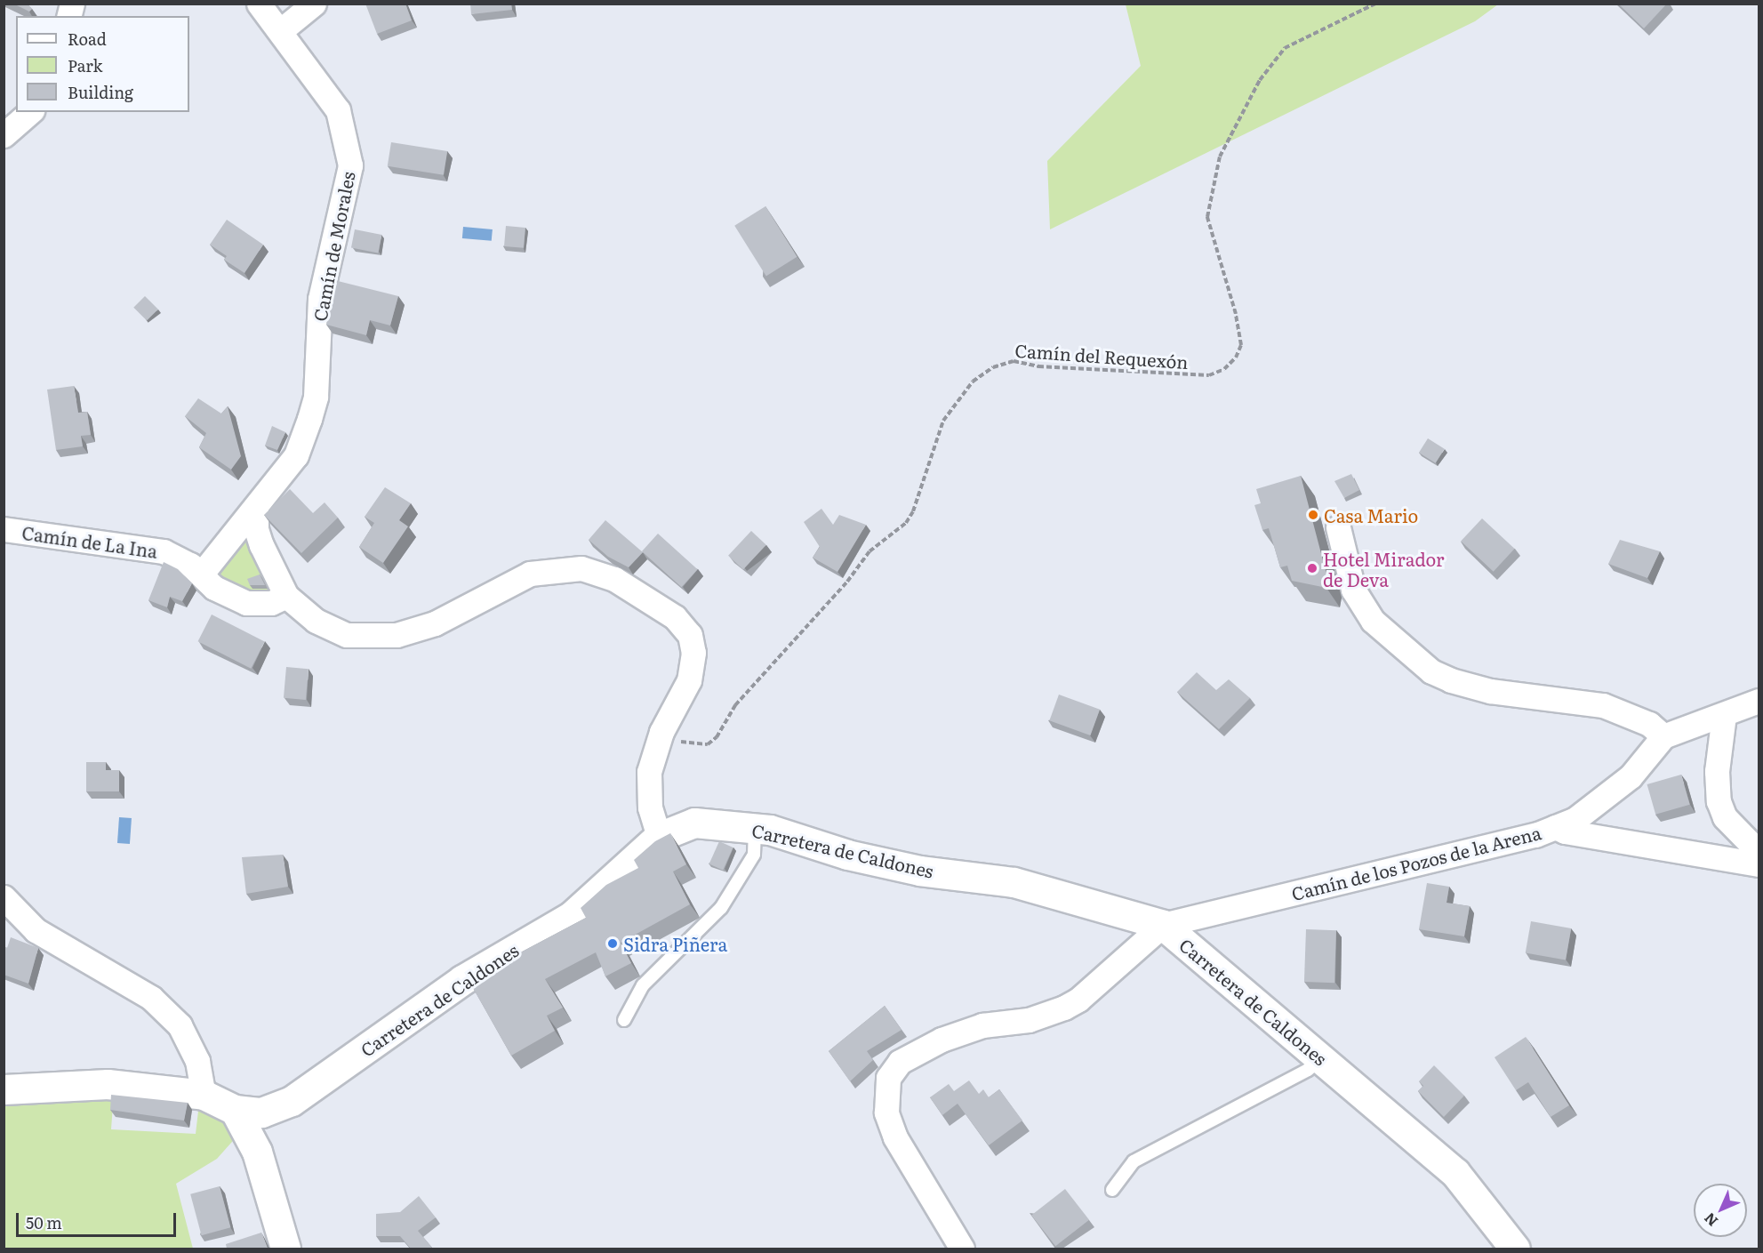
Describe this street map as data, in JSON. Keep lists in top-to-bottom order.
{
  "streets": {
    "street": [
      "Camín de Morales",
      "Camín de La Ina",
      "Carretera de Caldones",
      "Camín de los Pozos de la Arena"
    ],
    "path": ["Camín del Requexón"]
  },
  "crossings": [
    ["Camín de Morales", "Camín de La Ina"],
    ["Carretera de Caldones", "Camín de los Pozos de la Arena"]
  ],
  "places": ["Casa Mario", "Hotel Mirador de Deva", "Sidra Piñera"],
  "legend": ["Road", "Park", "Building"],
  "scale_bar": "50 m",
  "north": "bottom left"
}
